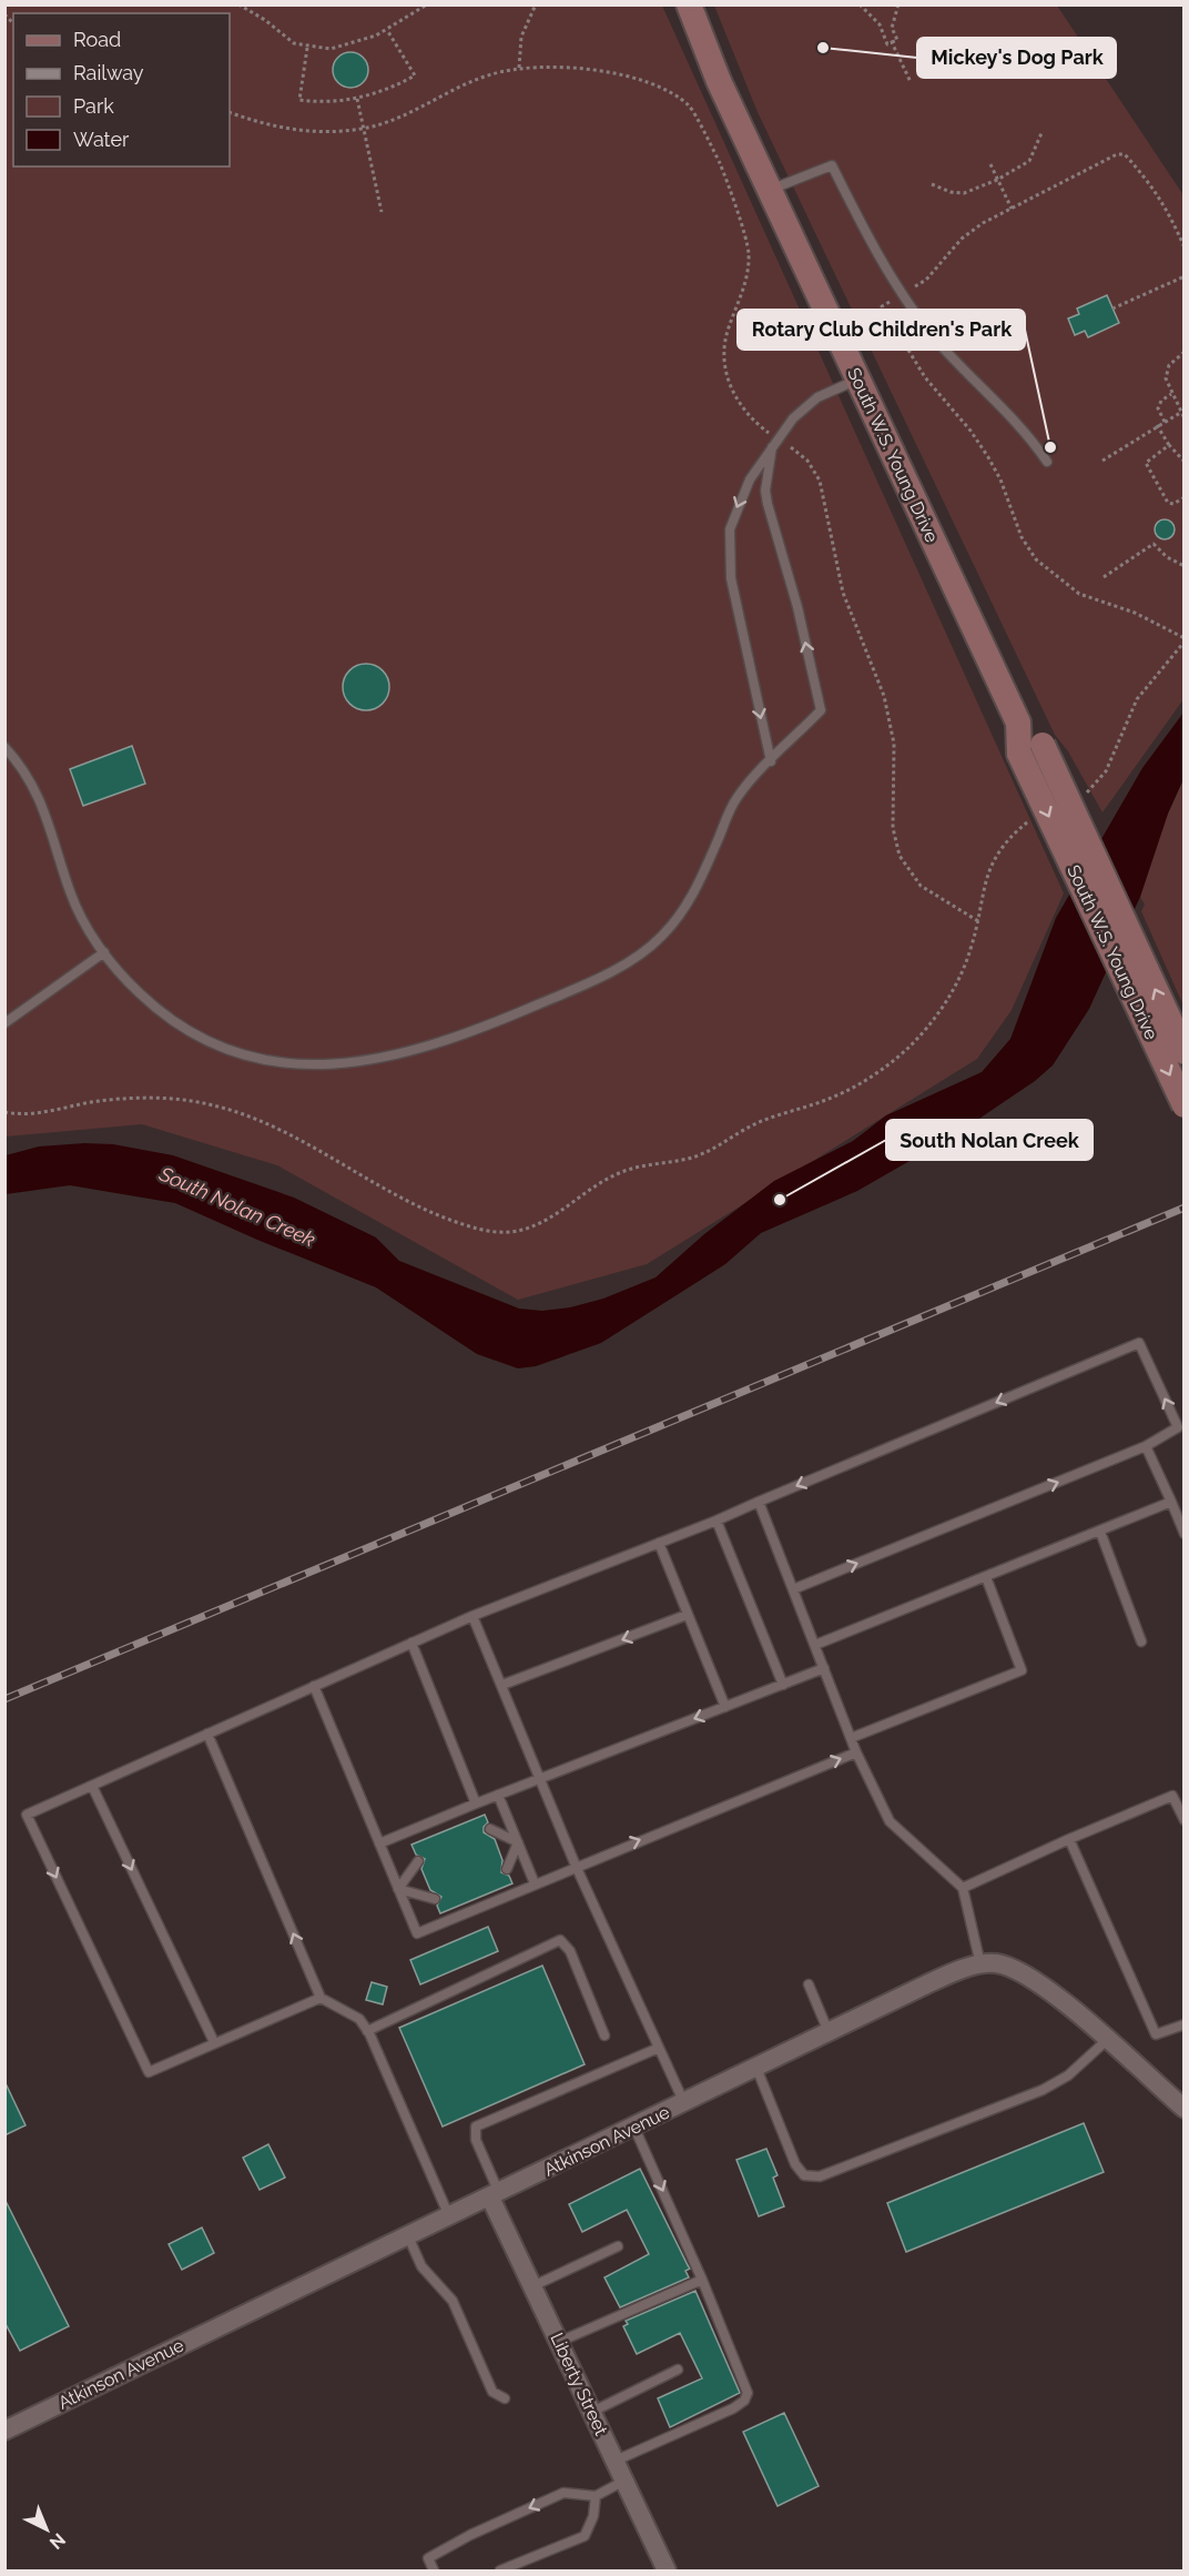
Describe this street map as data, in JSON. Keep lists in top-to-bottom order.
{
  "streets": {
    "main road": ["South W.S. Young Drive"],
    "street": ["Atkinson Avenue", "Liberty Street"]
  },
  "crossings": [
    ["Atkinson Avenue", "Liberty Street"]
  ],
  "water": ["South Nolan Creek"],
  "places": ["Mickey's Dog Park", "Rotary Club Children's Park", "South Nolan Creek"],
  "legend": [
    "Road",
    "Railway",
    "Park",
    "Water"
  ],
  "north": "bottom right"
}
